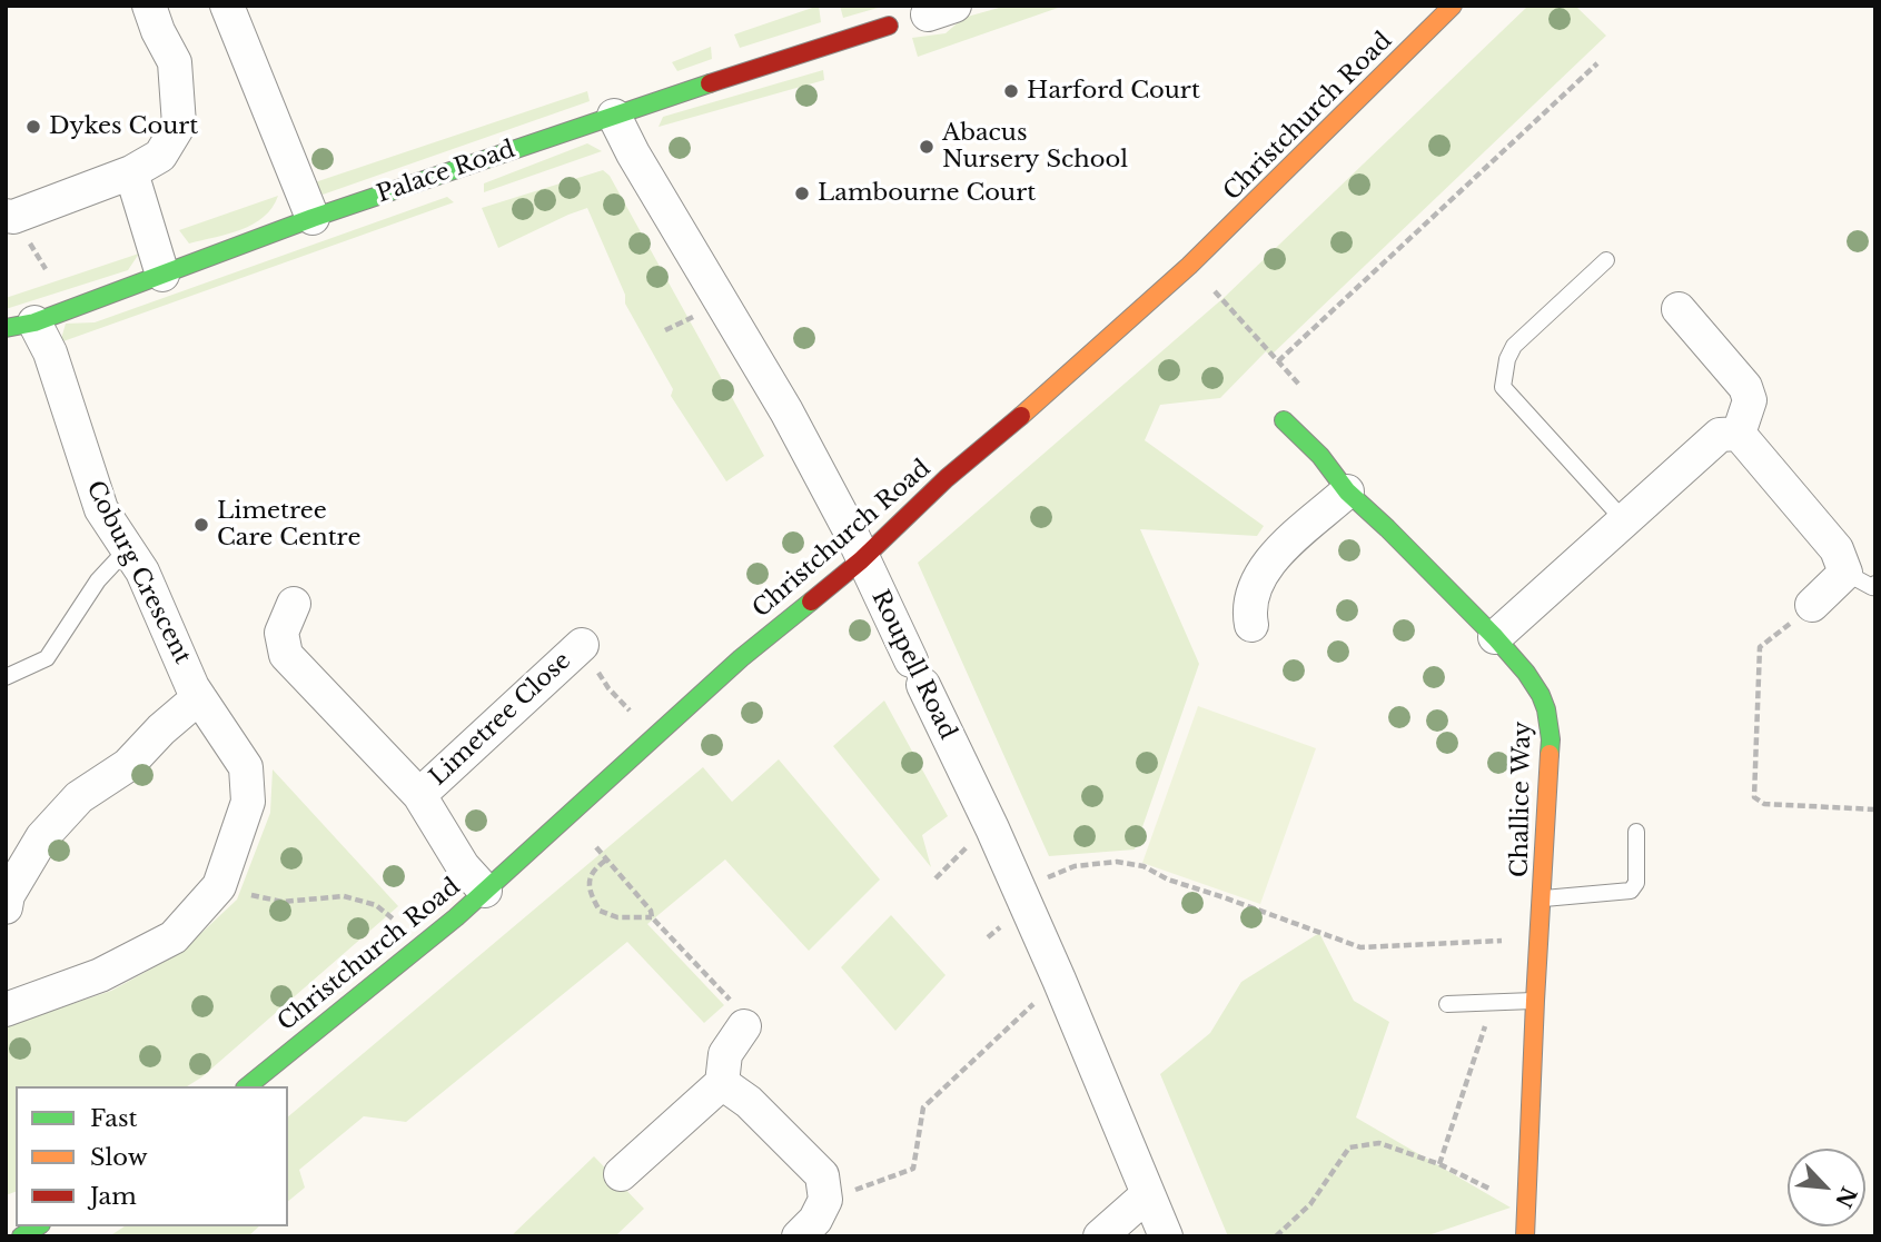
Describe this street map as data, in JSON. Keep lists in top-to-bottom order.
{
  "streets": {
    "main road": ["Christchurch Road", "Palace Road", "Challice Way"],
    "street": ["Coburg Crescent", "Roupell Road", "Limetree Close"]
  },
  "crossings": [
    ["Christchurch Road", "Roupell Road"],
    ["Christchurch Road", "Limetree Close"],
    ["Palace Road", "Coburg Crescent"],
    ["Palace Road", "Roupell Road"]
  ],
  "places": [
    "Harford Court",
    "Dykes Court",
    "Abacus Nursery School",
    "Lambourne Court",
    "Limetree Care Centre"
  ],
  "legend": ["Fast", "Slow", "Jam"],
  "north": "bottom right"
}
